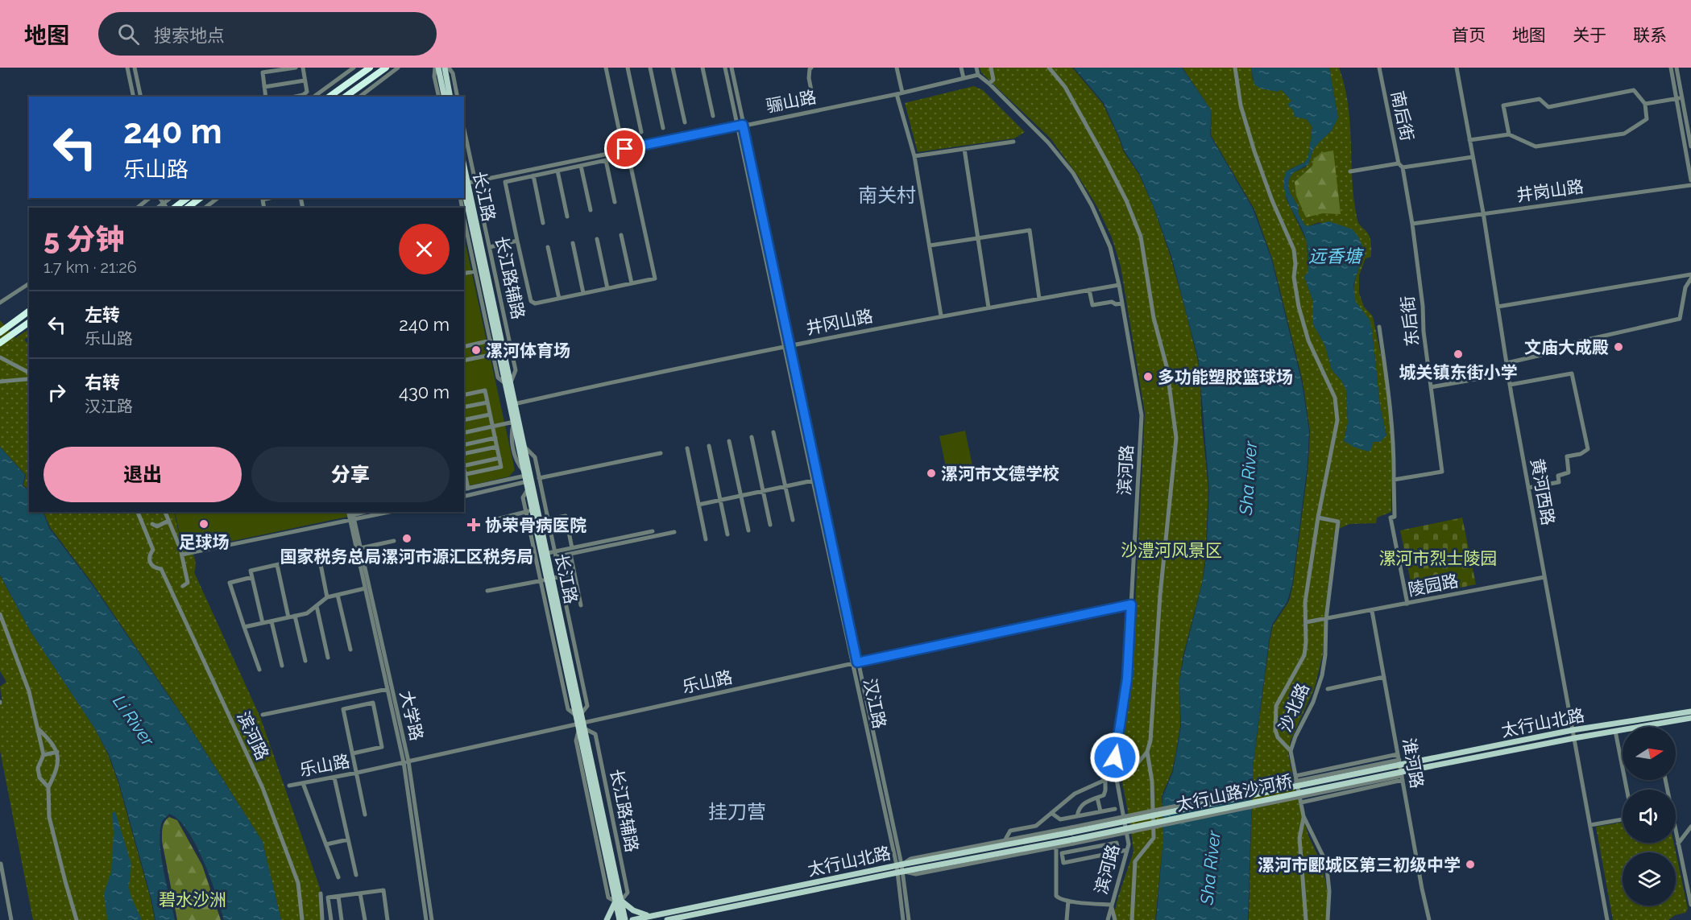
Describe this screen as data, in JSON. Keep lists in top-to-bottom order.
{
  "streets": {
    "main road": ["长江路", "太行山北路", "太行山路沙河桥"],
    "street": [
      "骊山路",
      "南后街",
      "井岗山路",
      "长江路辅路",
      "东后街",
      "井冈山路",
      "滨河路",
      "黄河西路",
      "陵园路",
      "乐山路",
      "汉江路",
      "沙北路",
      "大学路",
      "淮河路"
    ]
  },
  "crossings": [
    ["骊山路", "长江路"],
    ["骊山路", "长江路辅路"],
    ["骊山路", "滨河路"],
    ["骊山路", "汉江路"],
    ["南后街", "东后街"],
    ["井岗山路", "东后街"],
    ["井岗山路", "黄河西路"],
    ["长江路", "长江路辅路"],
    ["长江路", "井冈山路"],
    ["长江路", "乐山路"],
    ["井冈山路", "滨河路"],
    ["井冈山路", "汉江路"],
    ["滨河路", "乐山路"],
    ["黄河西路", "陵园路"],
    ["黄河西路", "太行山北路"],
    ["陵园路", "沙北路"],
    ["陵园路", "淮河路"],
    ["乐山路", "汉江路"],
    ["乐山路", "大学路"],
    ["汉江路", "太行山北路"],
    ["太行山北路", "淮河路"],
    ["太行山北路", "太行山路沙河桥"],
    ["淮河路", "太行山路沙河桥"]
  ],
  "districts": ["南关村", "挂刀营"],
  "water": ["远香塘", "Sha River", "Li River"],
  "parks": ["沙澧河风景区", "漯河市烈士陵园", "碧水沙洲"],
  "places": {
    "other": [
      "文庙大成殿",
      "漯河体育场",
      "城关镇东街小学",
      "多功能塑胶篮球场",
      "漯河市文德学校",
      "足球场",
      "国家税务总局漯河市源汇区税务局",
      "漯河市郾城区第三初级中学"
    ],
    "health": ["协荣骨病医院"]
  },
  "north": "right",
  "page": {
    "header": "地图",
    "search": "搜索地点",
    "nav": [
      "首页",
      "地图",
      "关于",
      "联系"
    ],
    "turn": ["240 m", "乐山路"],
    "heading": ["5 分钟", "1.7 km · 21:26"],
    "list": [
      {
        "name": "左转",
        "note": "乐山路",
        "value": "240 m"
      },
      {
        "name": "右转",
        "note": "汉江路",
        "value": "430 m"
      }
    ],
    "buttons": ["退出", "分享"]
  }
}
